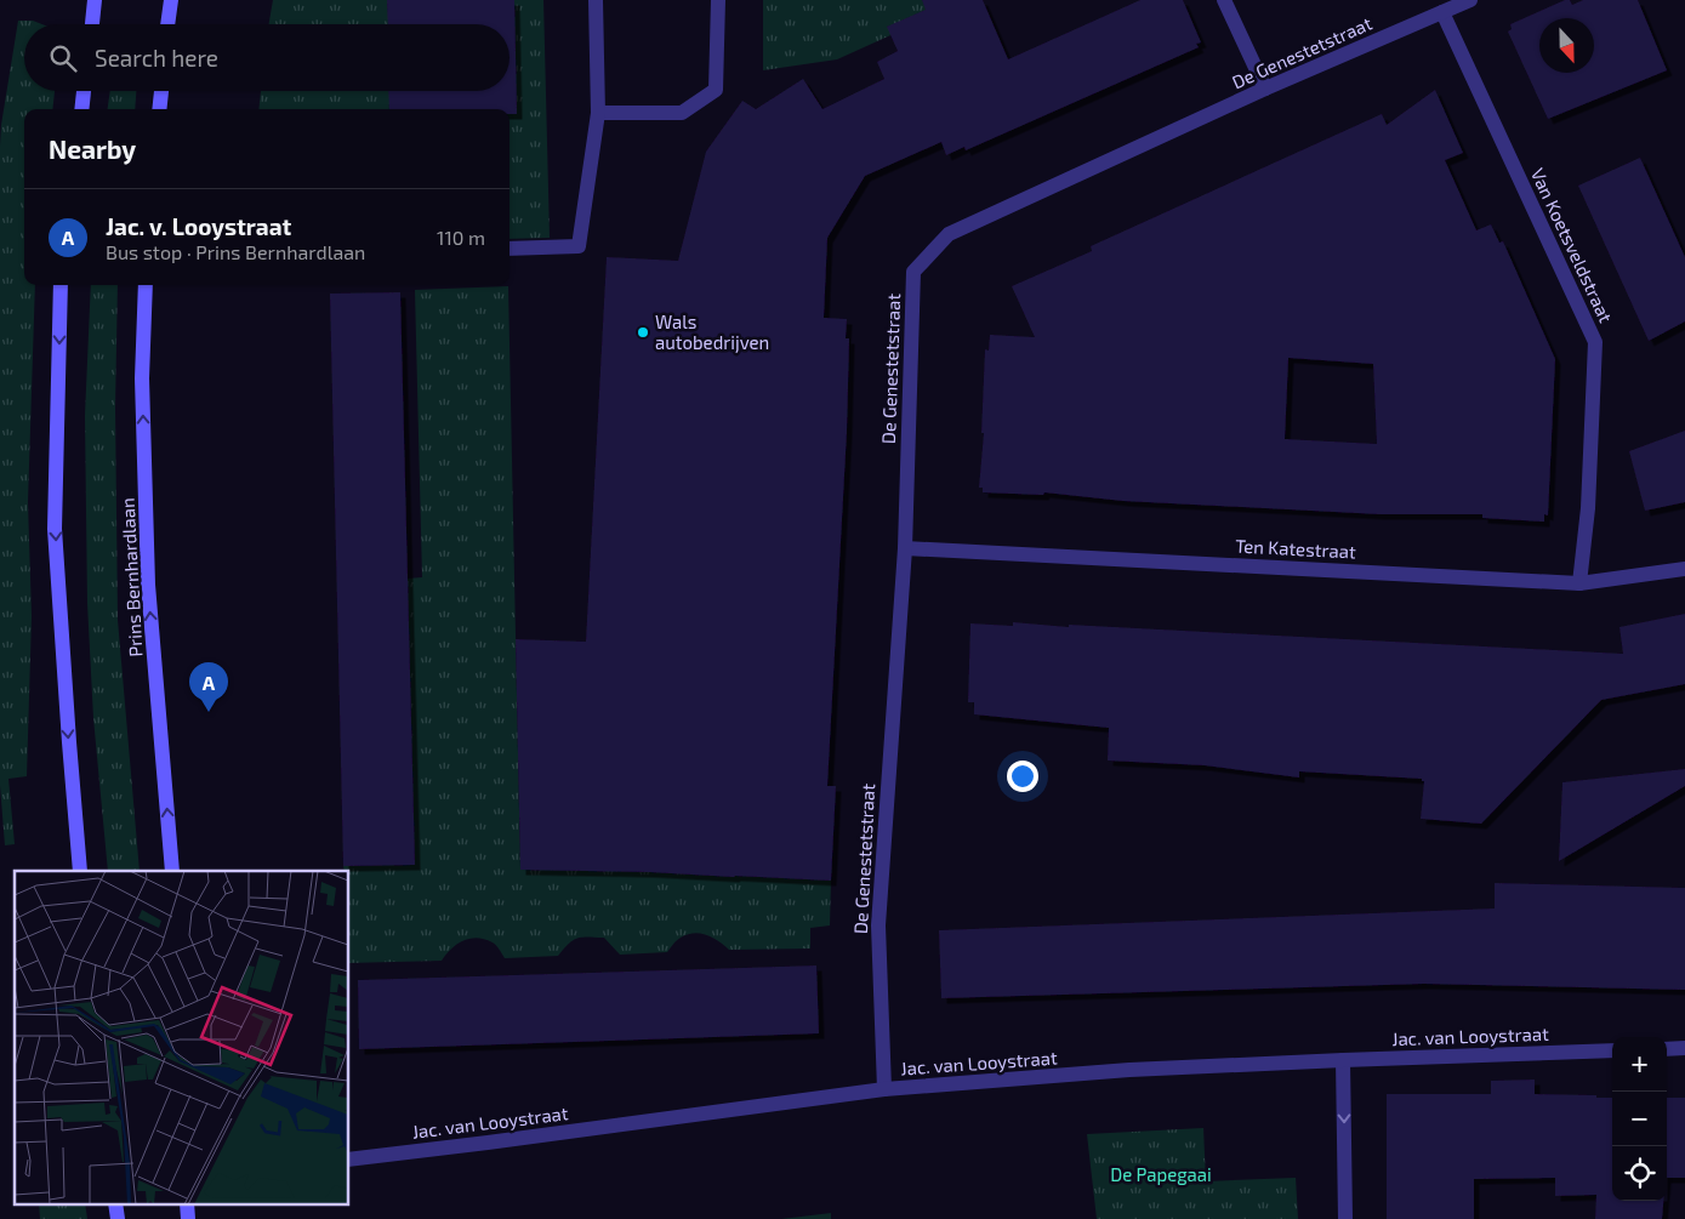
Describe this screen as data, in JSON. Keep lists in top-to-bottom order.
{
  "streets": {
    "main road": ["Prins Bernhardlaan"],
    "street": [
      "De Genestetstraat",
      "Van Koetsveldstraat",
      "Ten Katestraat",
      "Jac. van Looystraat"
    ]
  },
  "crossings": [
    ["De Genestetstraat", "Van Koetsveldstraat"],
    ["De Genestetstraat", "Ten Katestraat"],
    ["De Genestetstraat", "Jac. van Looystraat"],
    ["Van Koetsveldstraat", "Ten Katestraat"]
  ],
  "parks": ["De Papegaai"],
  "places": ["Wals autobedrijven"],
  "north": "bottom",
  "page": {
    "search": "Search here",
    "heading": "Nearby",
    "list": [
      {
        "mark": "A",
        "name": "Jac. v. Looystraat",
        "note": "Bus stop · Prins Bernhardlaan",
        "value": "110 m"
      }
    ],
    "pins": "A",
    "map_buttons": ["+", "−"]
  }
}
